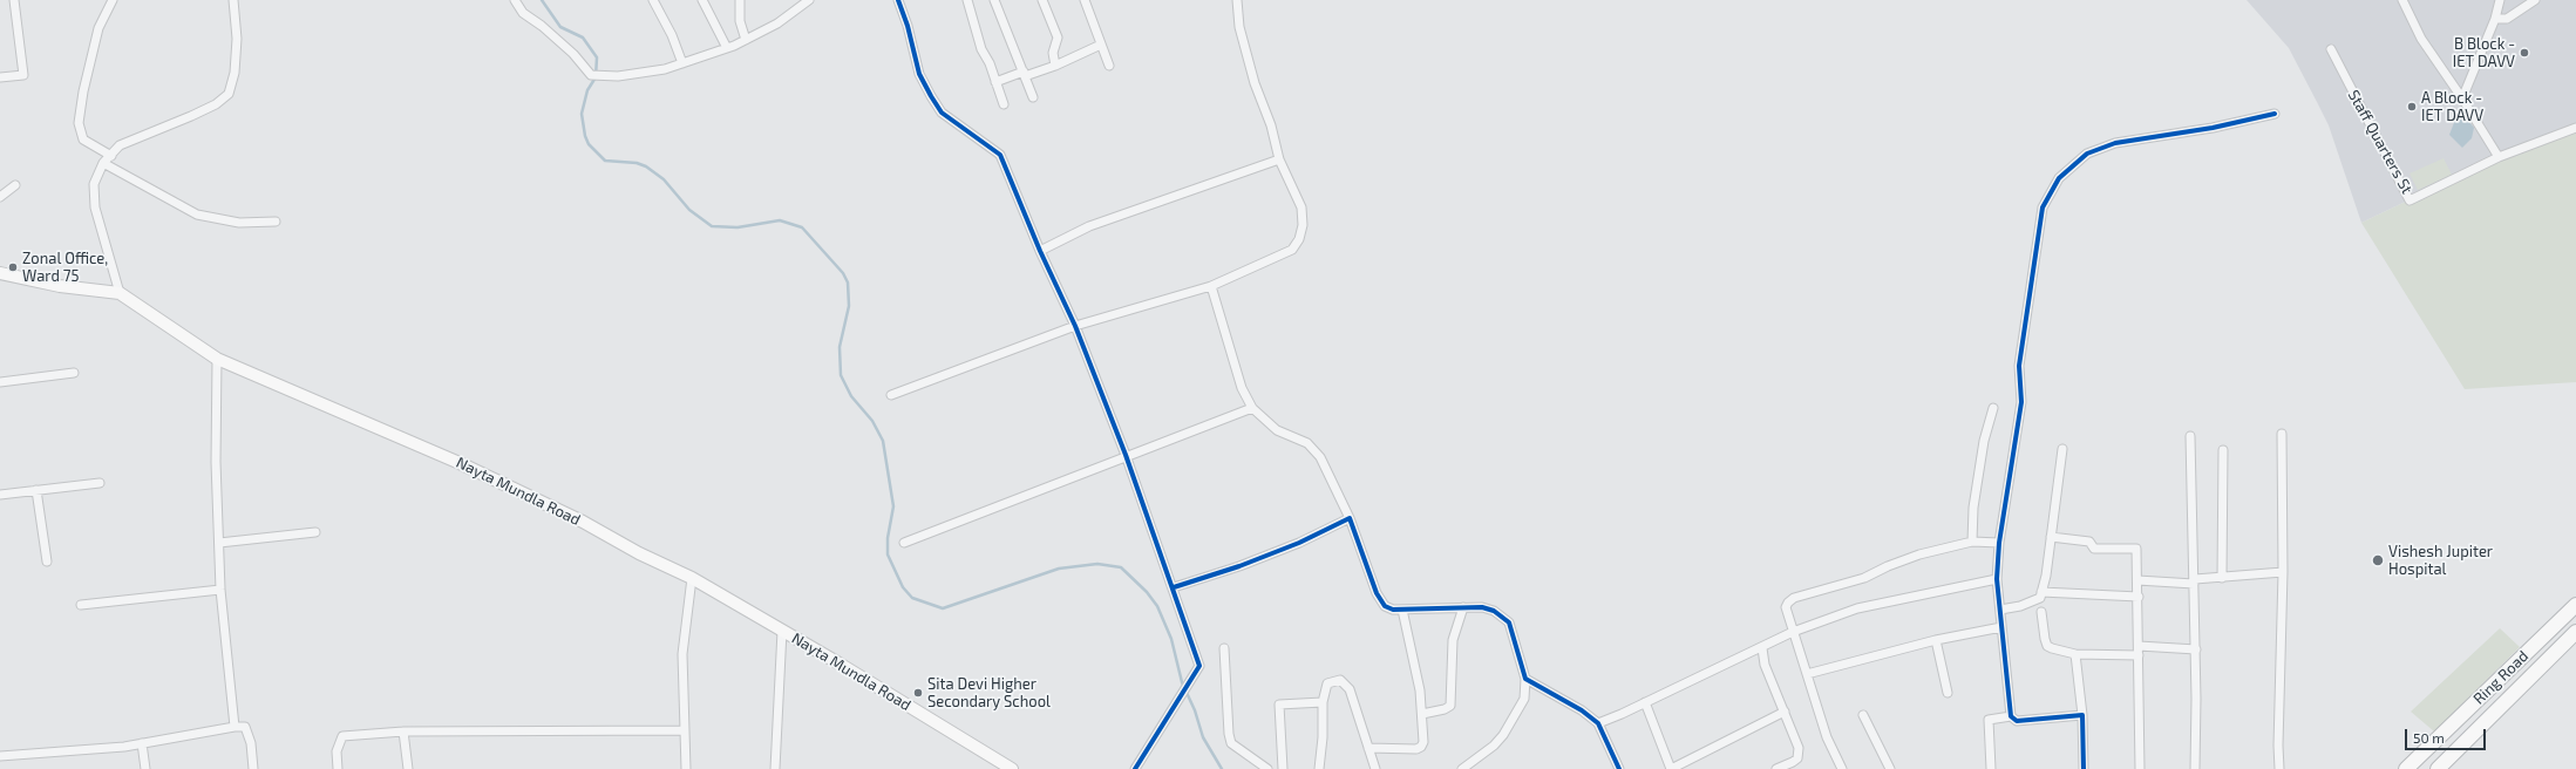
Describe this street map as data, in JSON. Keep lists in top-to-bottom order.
{
  "streets": {
    "highway": ["Ring Road"],
    "main road": ["Nayta Mundla Road"],
    "street": ["Staff Quarters St"]
  },
  "places": [
    "B Block - IET DAVV",
    "A Block - IET DAVV",
    "Zonal Office, Ward 75",
    "Vishesh Jupiter Hospital",
    "Sita Devi Higher Secondary School"
  ],
  "scale_bar": "50 m"
}
